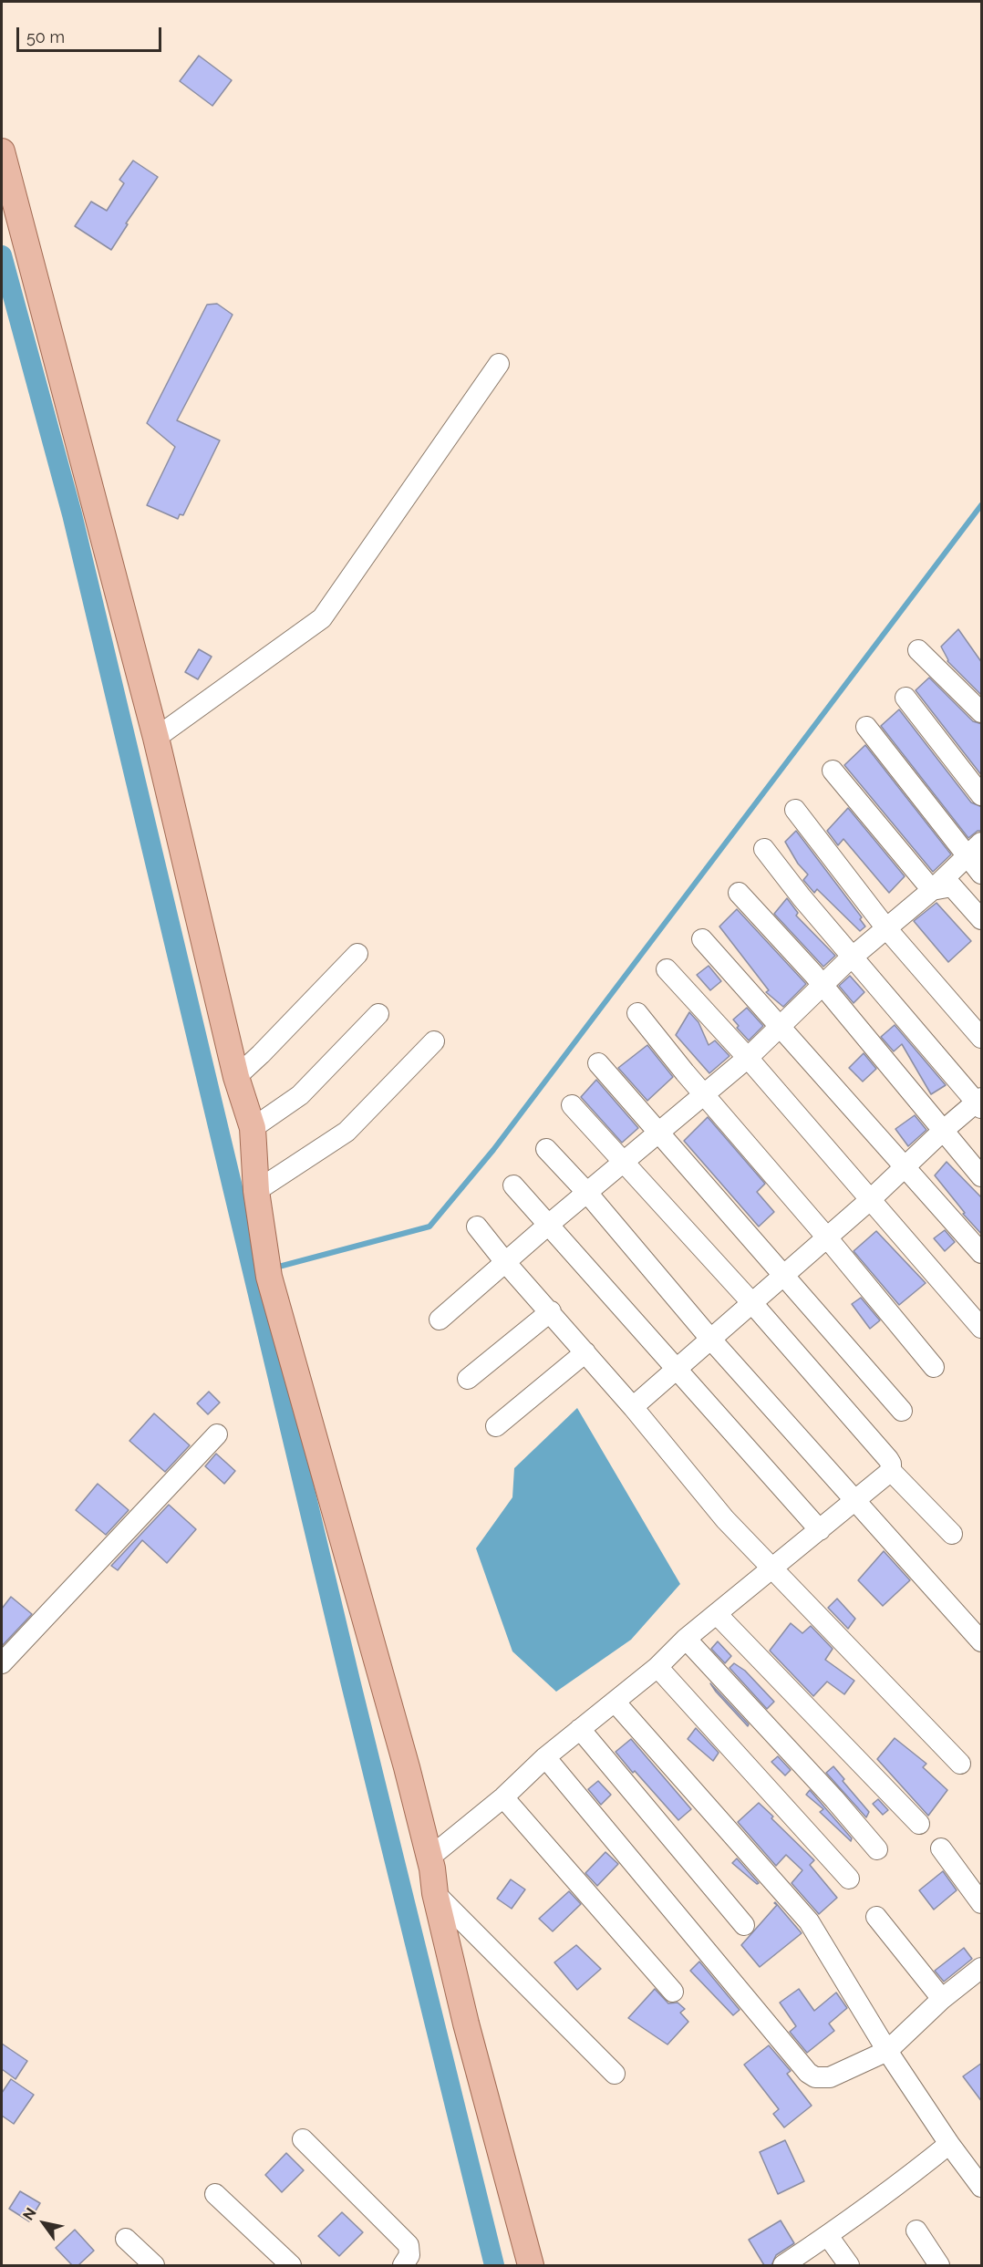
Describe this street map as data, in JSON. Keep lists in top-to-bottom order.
{
  "scale_bar": "50 m",
  "north": "top left"
}
